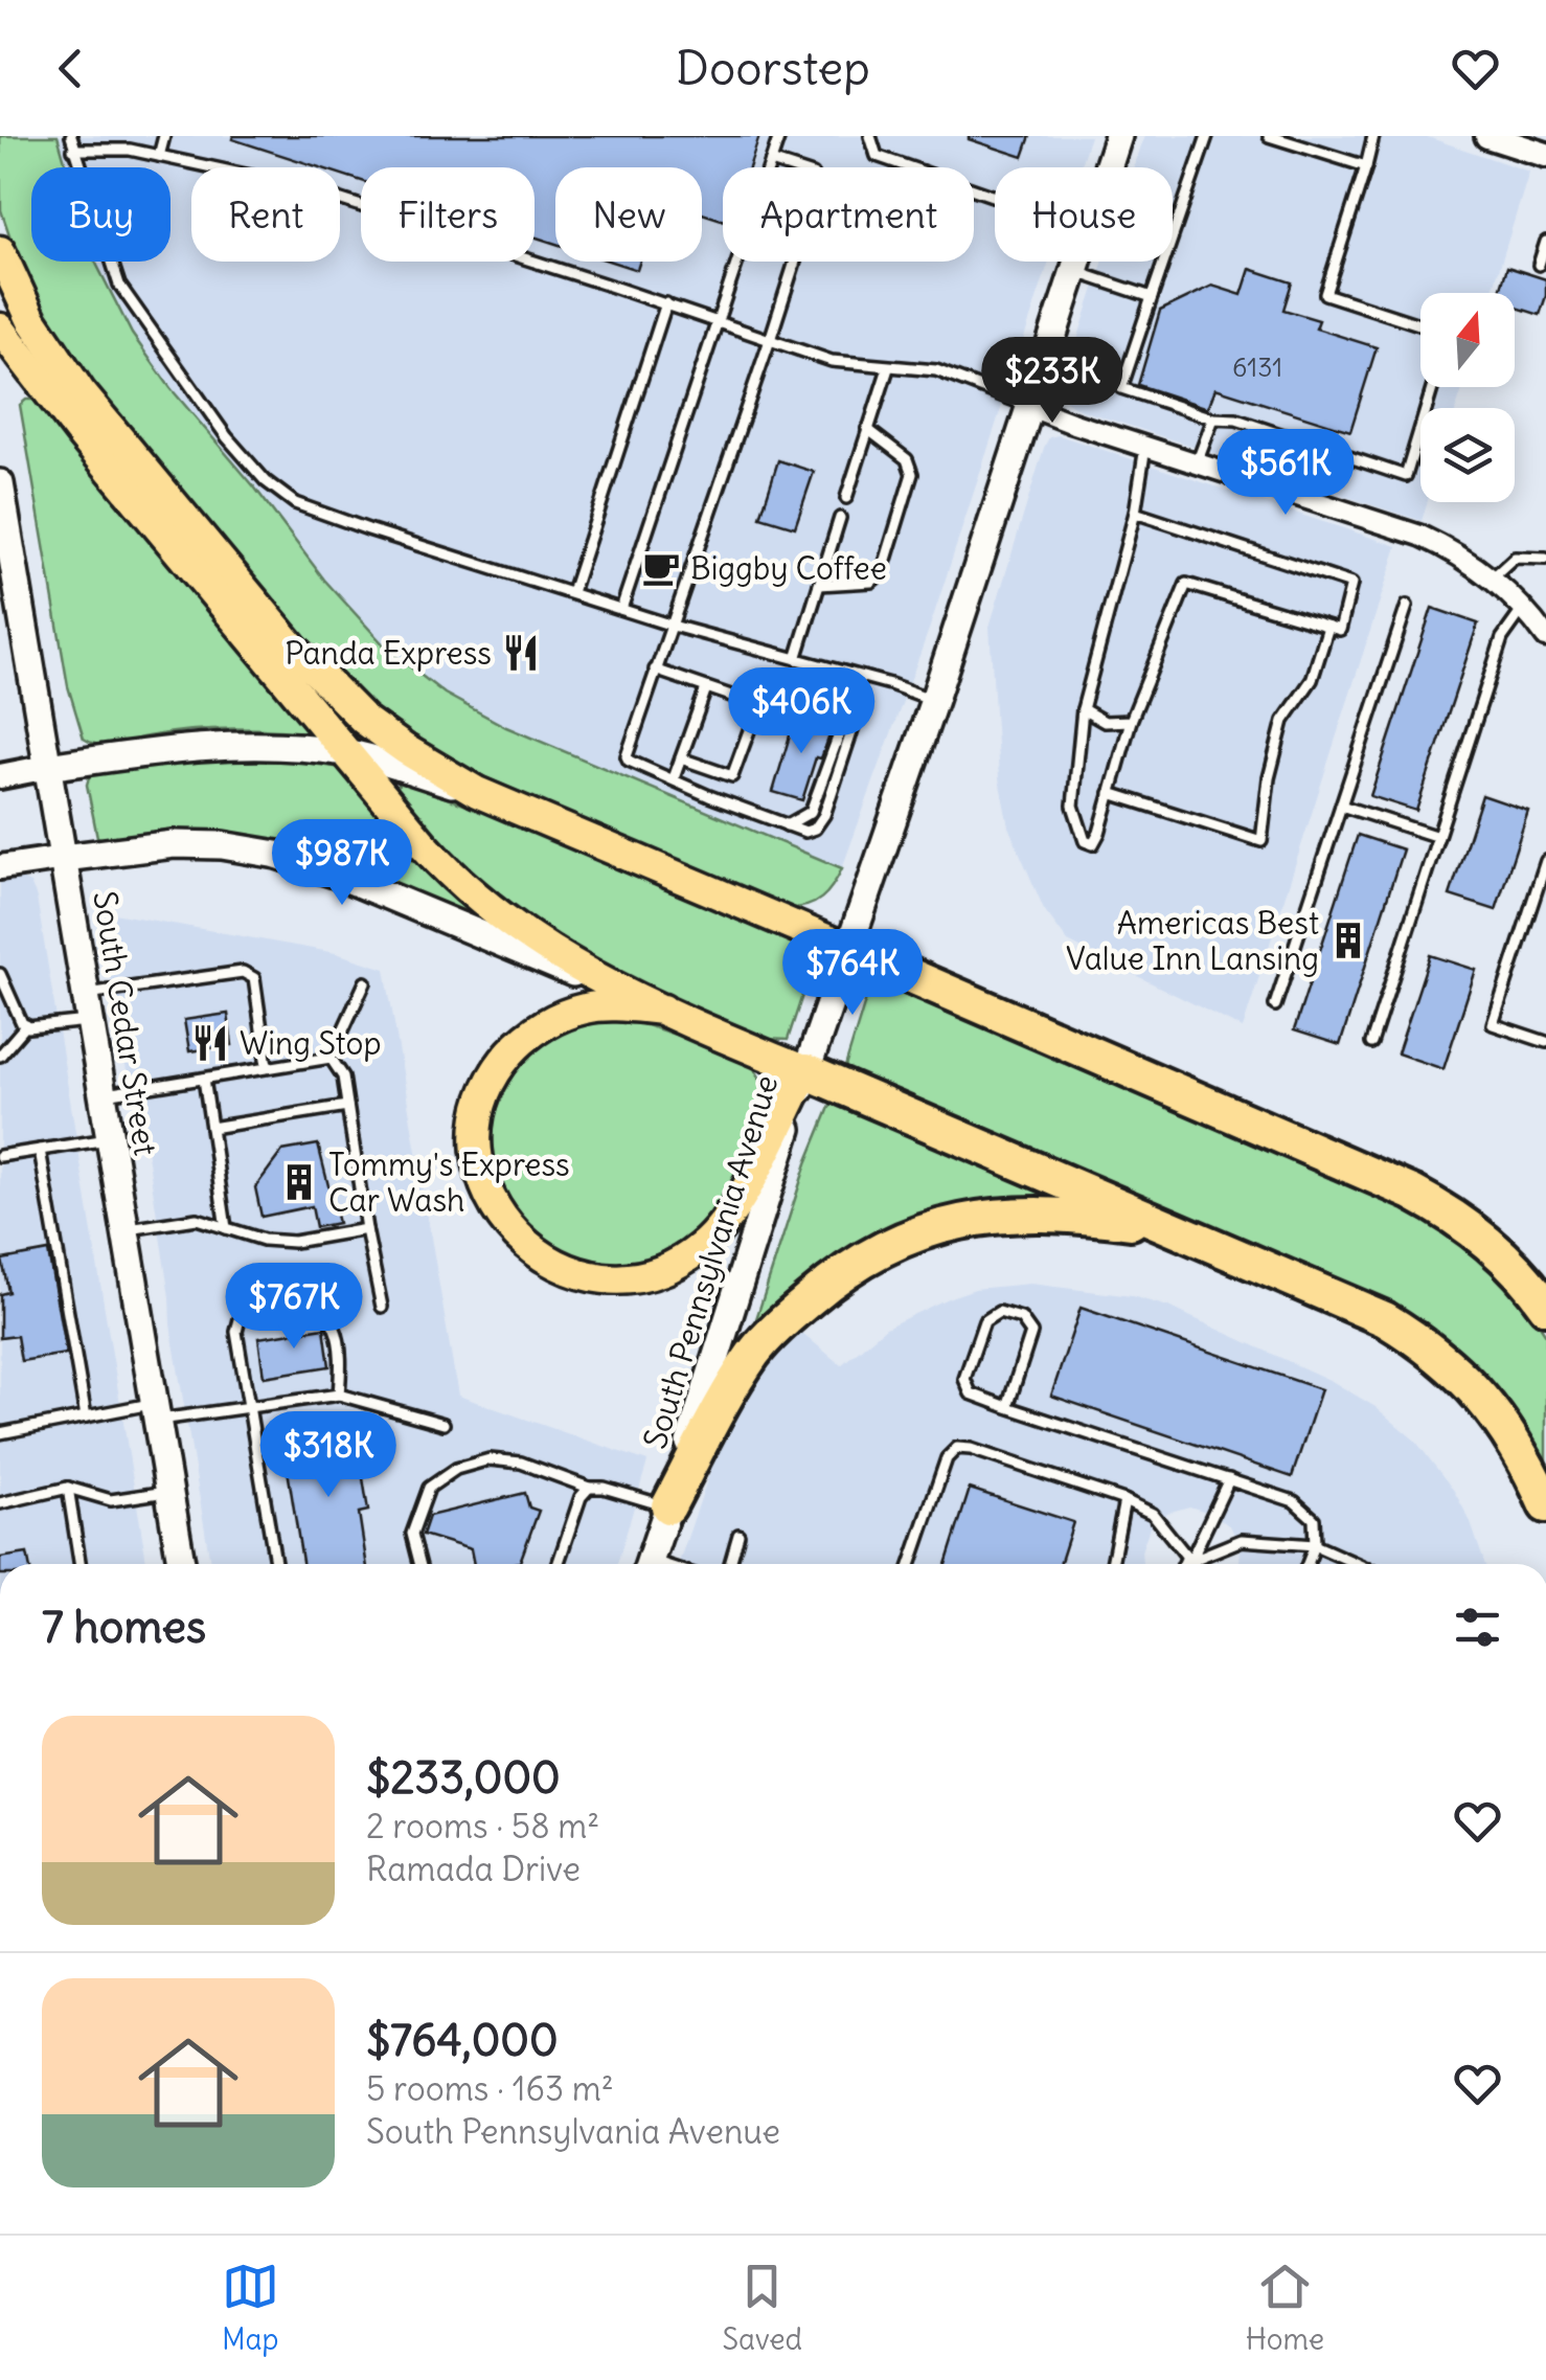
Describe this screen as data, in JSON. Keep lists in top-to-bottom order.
{
  "streets": {
    "main road": ["South Cedar Street", "South Pennsylvania Avenue"]
  },
  "places": {
    "cafe": ["Biggby Coffee"],
    "restaurant": ["Panda Express", "Wing Stop"],
    "building": ["Americas Best Value Inn Lansing", "Tommy's Express Car Wash"]
  },
  "house_numbers": ["6131"],
  "north": "top",
  "page": {
    "header": "Doorstep",
    "chip": [
      "Buy",
      "Rent",
      "Filters",
      "New",
      "Apartment",
      "House"
    ],
    "price": [
      "$233K",
      "$561K",
      "$406K",
      "$987K",
      "$764K",
      "$767K",
      "$318K"
    ],
    "heading": "7 homes",
    "list": [
      {
        "name": "$233,000",
        "note": "2 rooms · 58 m² · Ramada Drive"
      },
      {
        "name": "$764,000",
        "note": "5 rooms · 163 m² · South Pennsylvania Avenue"
      }
    ],
    "tabs": ["Map", "Saved", "Home"]
  }
}
